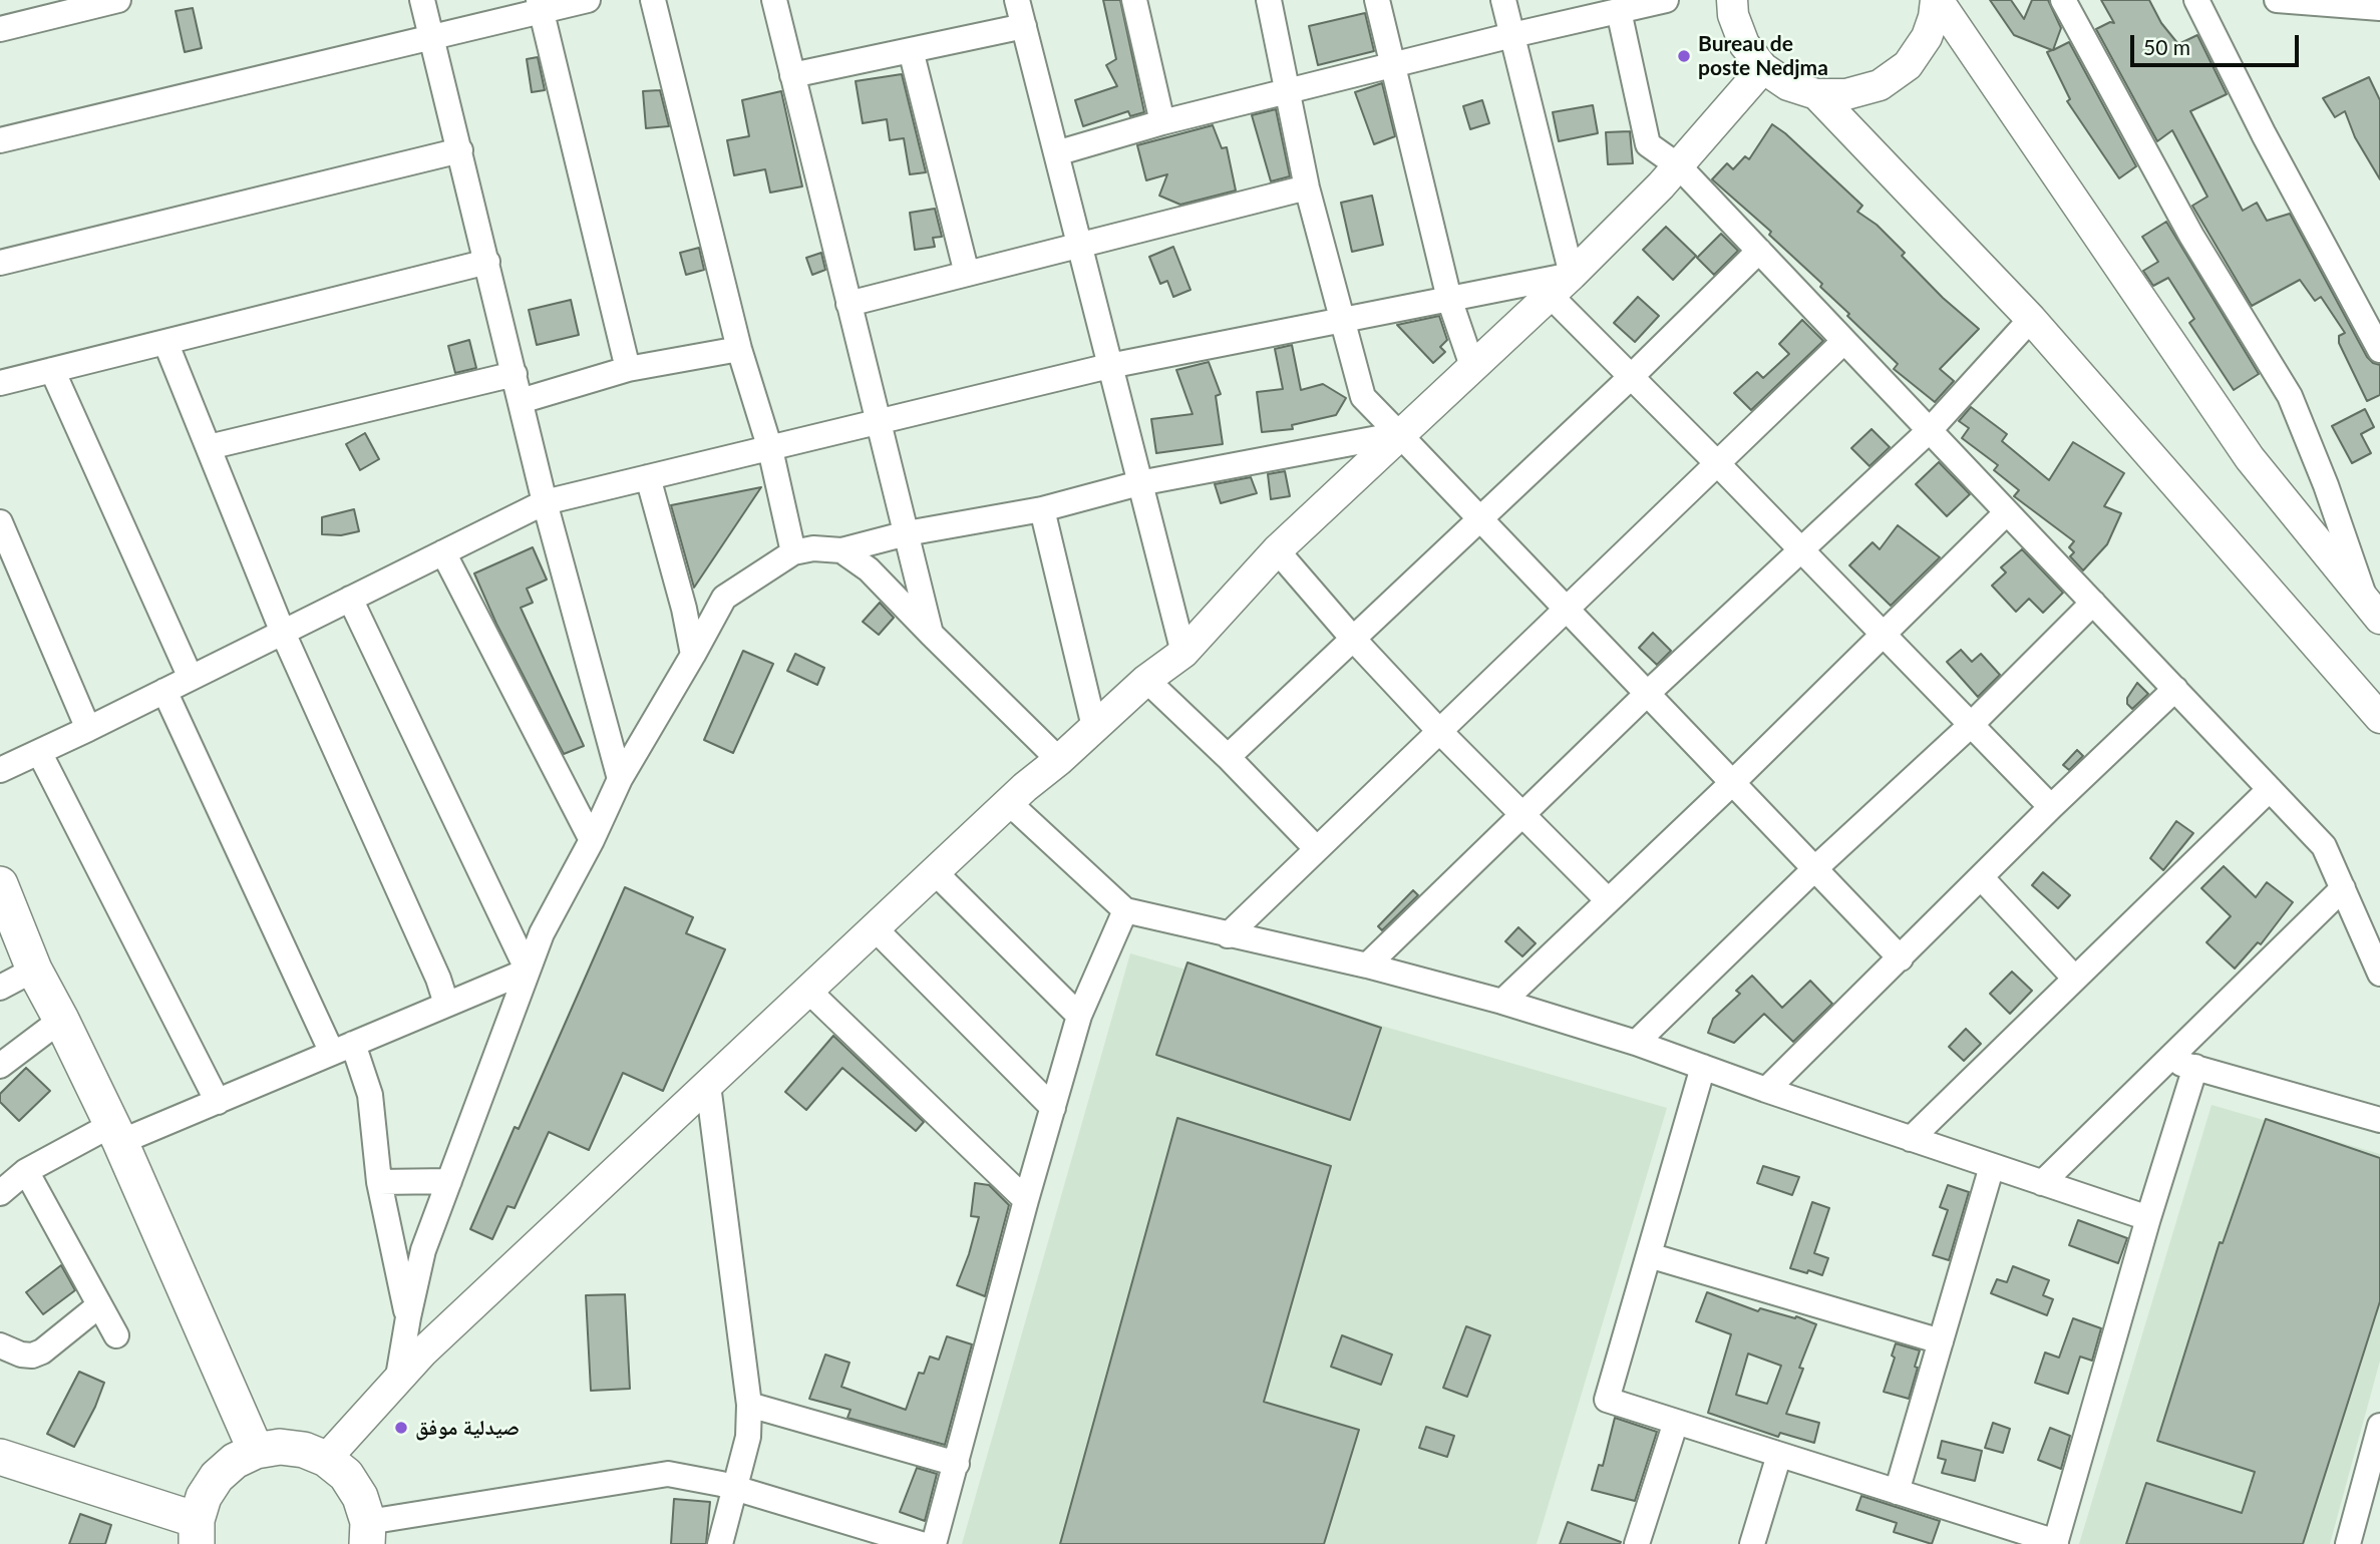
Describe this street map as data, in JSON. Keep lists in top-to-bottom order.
{
  "places": ["Bureau de poste Nedjma", "صيدلية موفق"],
  "scale_bar": "50 m"
}
